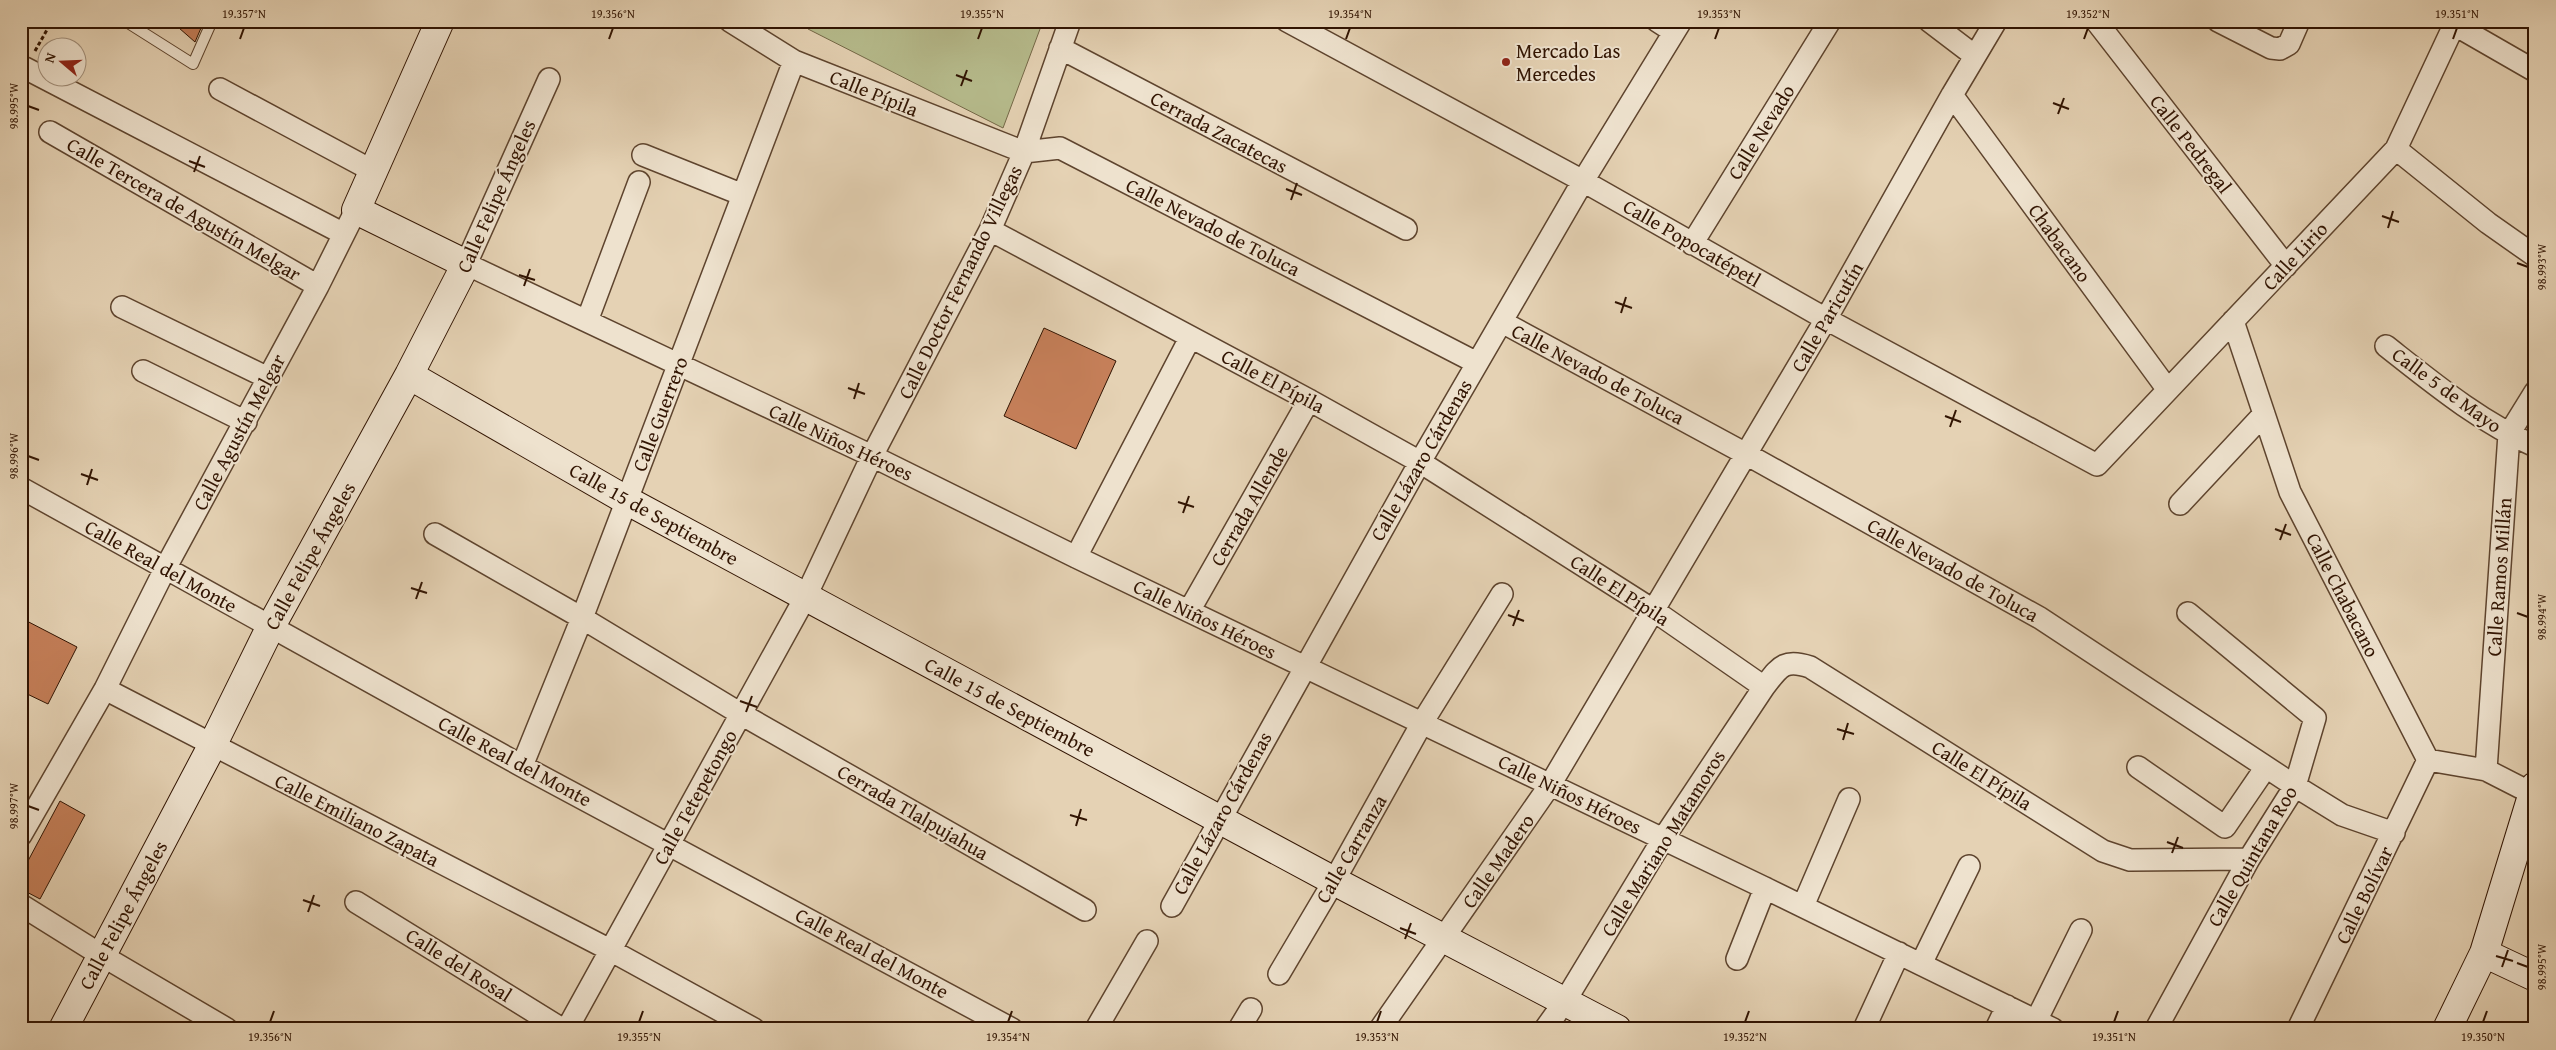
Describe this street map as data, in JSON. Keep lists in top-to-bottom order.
{
  "streets": {
    "street": [
      "Calle Pípila",
      "Cerrada Zacatecas",
      "Calle Nevado",
      "Calle Pedregal",
      "Calle Felipe Ángeles",
      "Calle Tercera de Agustín Melgar",
      "Calle Nevado de Toluca",
      "Calle Popocatépetl",
      "Chabacano",
      "Calle Lirio",
      "Calle Doctor Fernando Villegas",
      "Calle Paricutín",
      "Calle El Pípila",
      "Calle 5 de Mayo",
      "Calle Guerrero",
      "Calle Agustín Melgar",
      "Calle Niños Héroes",
      "Calle Lázaro Cárdenas",
      "Cerrada Allende",
      "Calle 15 de Septiembre",
      "Calle Real del Monte",
      "Calle Ramos Millán",
      "Calle Chabacano",
      "Calle Tetepetongo",
      "Cerrada Tlalpujahua",
      "Calle Emiliano Zapata",
      "Calle Mariano Matamoros",
      "Calle Carranza",
      "Calle Quintana Roo",
      "Calle Madero",
      "Calle Bolívar",
      "Calle del Rosal"
    ]
  },
  "crossings": [
    ["Calle Pípila", "Calle Nevado de Toluca"],
    ["Calle Pípila", "Calle Doctor Fernando Villegas"],
    ["Calle Pípila", "Calle Guerrero"],
    ["Cerrada Zacatecas", "Calle Doctor Fernando Villegas"],
    ["Calle Nevado", "Calle Popocatépetl"],
    ["Calle Pedregal", "Calle Lirio"],
    ["Calle Felipe Ángeles", "Calle Niños Héroes"],
    ["Calle Felipe Ángeles", "Calle 15 de Septiembre"],
    ["Calle Felipe Ángeles", "Calle Real del Monte"],
    ["Calle Felipe Ángeles", "Calle Emiliano Zapata"],
    ["Calle Tercera de Agustín Melgar", "Calle Agustín Melgar"],
    ["Calle Nevado de Toluca", "Calle Doctor Fernando Villegas"],
    ["Calle Nevado de Toluca", "Calle Paricutín"],
    ["Calle Nevado de Toluca", "Calle Lázaro Cárdenas"],
    ["Calle Nevado de Toluca", "Calle Quintana Roo"],
    ["Calle Nevado de Toluca", "Calle Bolívar"],
    ["Calle Popocatépetl", "Calle Lirio"],
    ["Calle Popocatépetl", "Calle Paricutín"],
    ["Calle Popocatépetl", "Calle Lázaro Cárdenas"],
    ["Chabacano", "Calle Lirio"],
    ["Chabacano", "Calle Paricutín"],
    ["Calle Lirio", "Calle Chabacano"],
    ["Calle Doctor Fernando Villegas", "Calle El Pípila"],
    ["Calle Doctor Fernando Villegas", "Calle Niños Héroes"],
    ["Calle Doctor Fernando Villegas", "Calle Tetepetongo"],
    ["Calle Paricutín", "Calle El Pípila"],
    ["Calle Paricutín", "Calle Madero"],
    ["Calle El Pípila", "Calle Lázaro Cárdenas"],
    ["Calle El Pípila", "Cerrada Allende"],
    ["Calle El Pípila", "Calle Mariano Matamoros"],
    ["Calle El Pípila", "Calle Quintana Roo"],
    ["Calle El Pípila", "Calle Madero"],
    ["Calle 5 de Mayo", "Calle Ramos Millán"],
    ["Calle Guerrero", "Calle Niños Héroes"],
    ["Calle Guerrero", "Calle 15 de Septiembre"],
    ["Calle Guerrero", "Calle Real del Monte"],
    ["Calle Guerrero", "Cerrada Tlalpujahua"],
    ["Calle Agustín Melgar", "Calle Niños Héroes"],
    ["Calle Agustín Melgar", "Calle Real del Monte"],
    ["Calle Agustín Melgar", "Calle Emiliano Zapata"],
    ["Calle Niños Héroes", "Calle Lázaro Cárdenas"],
    ["Calle Niños Héroes", "Cerrada Allende"],
    ["Calle Niños Héroes", "Calle Tetepetongo"],
    ["Calle Niños Héroes", "Calle Mariano Matamoros"],
    ["Calle Niños Héroes", "Calle Carranza"],
    ["Calle Niños Héroes", "Calle Madero"],
    ["Calle Lázaro Cárdenas", "Calle 15 de Septiembre"],
    ["Calle 15 de Septiembre", "Calle Tetepetongo"],
    ["Calle 15 de Septiembre", "Calle Mariano Matamoros"],
    ["Calle 15 de Septiembre", "Calle Carranza"],
    ["Calle 15 de Septiembre", "Calle Madero"],
    ["Calle Real del Monte", "Calle Tetepetongo"],
    ["Calle Chabacano", "Calle Bolívar"],
    ["Calle Tetepetongo", "Cerrada Tlalpujahua"],
    ["Calle Tetepetongo", "Calle Emiliano Zapata"]
  ],
  "places": ["Mercado Las Mercedes"],
  "north": "left",
  "coordinates": [
    "19.357°N",
    "19.356°N",
    "19.355°N",
    "19.354°N",
    "19.353°N",
    "19.352°N",
    "19.351°N",
    "98.995°W",
    "98.993°W",
    "98.996°W",
    "98.994°W",
    "98.997°W",
    "19.350°N"
  ]
}
